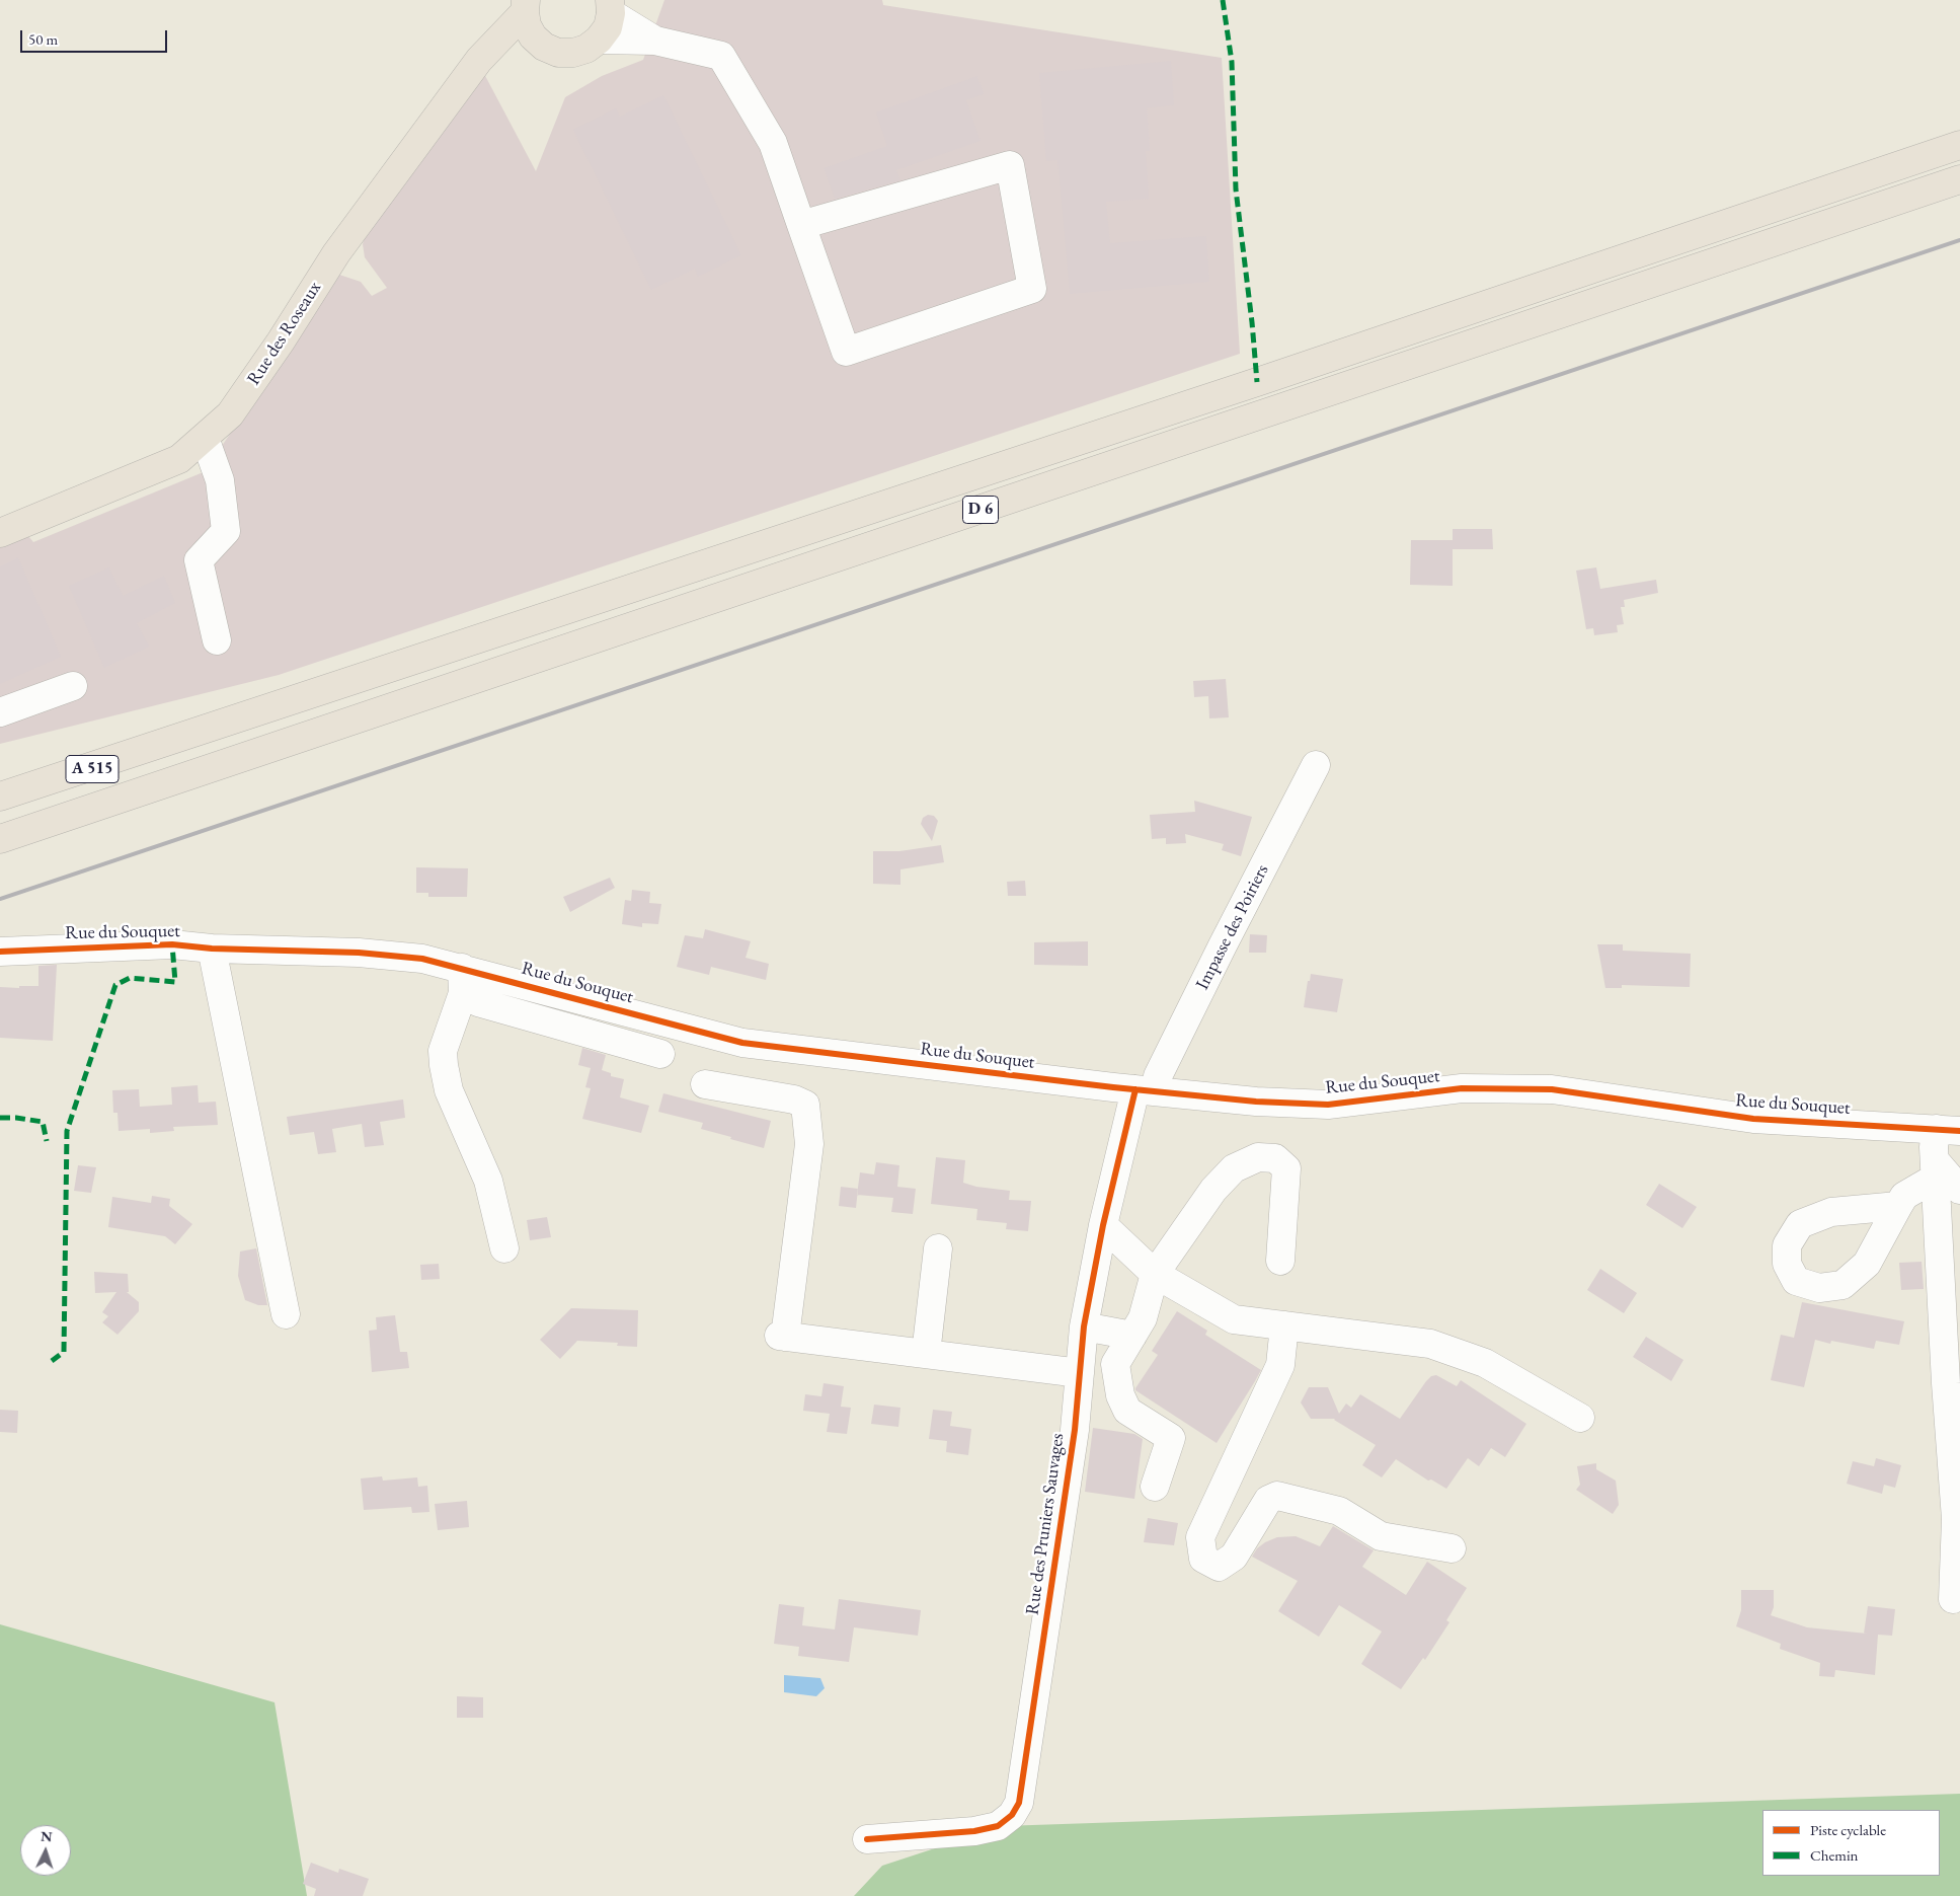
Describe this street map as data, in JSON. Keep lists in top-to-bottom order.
{
  "streets": {
    "main road": ["Rue des Roseaux", "D 6", "A 515"],
    "street": ["Impasse des Poiriers", "Rue du Souquet", "Rue des Pruniers Sauvages"]
  },
  "crossings": [
    ["D 6", "A 515"],
    ["Impasse des Poiriers", "Rue du Souquet"],
    ["Impasse des Poiriers", "Rue des Pruniers Sauvages"],
    ["Rue du Souquet", "Rue des Pruniers Sauvages"]
  ],
  "legend": ["Piste cyclable", "Chemin"],
  "scale_bar": "50 m",
  "north": "top"
}
